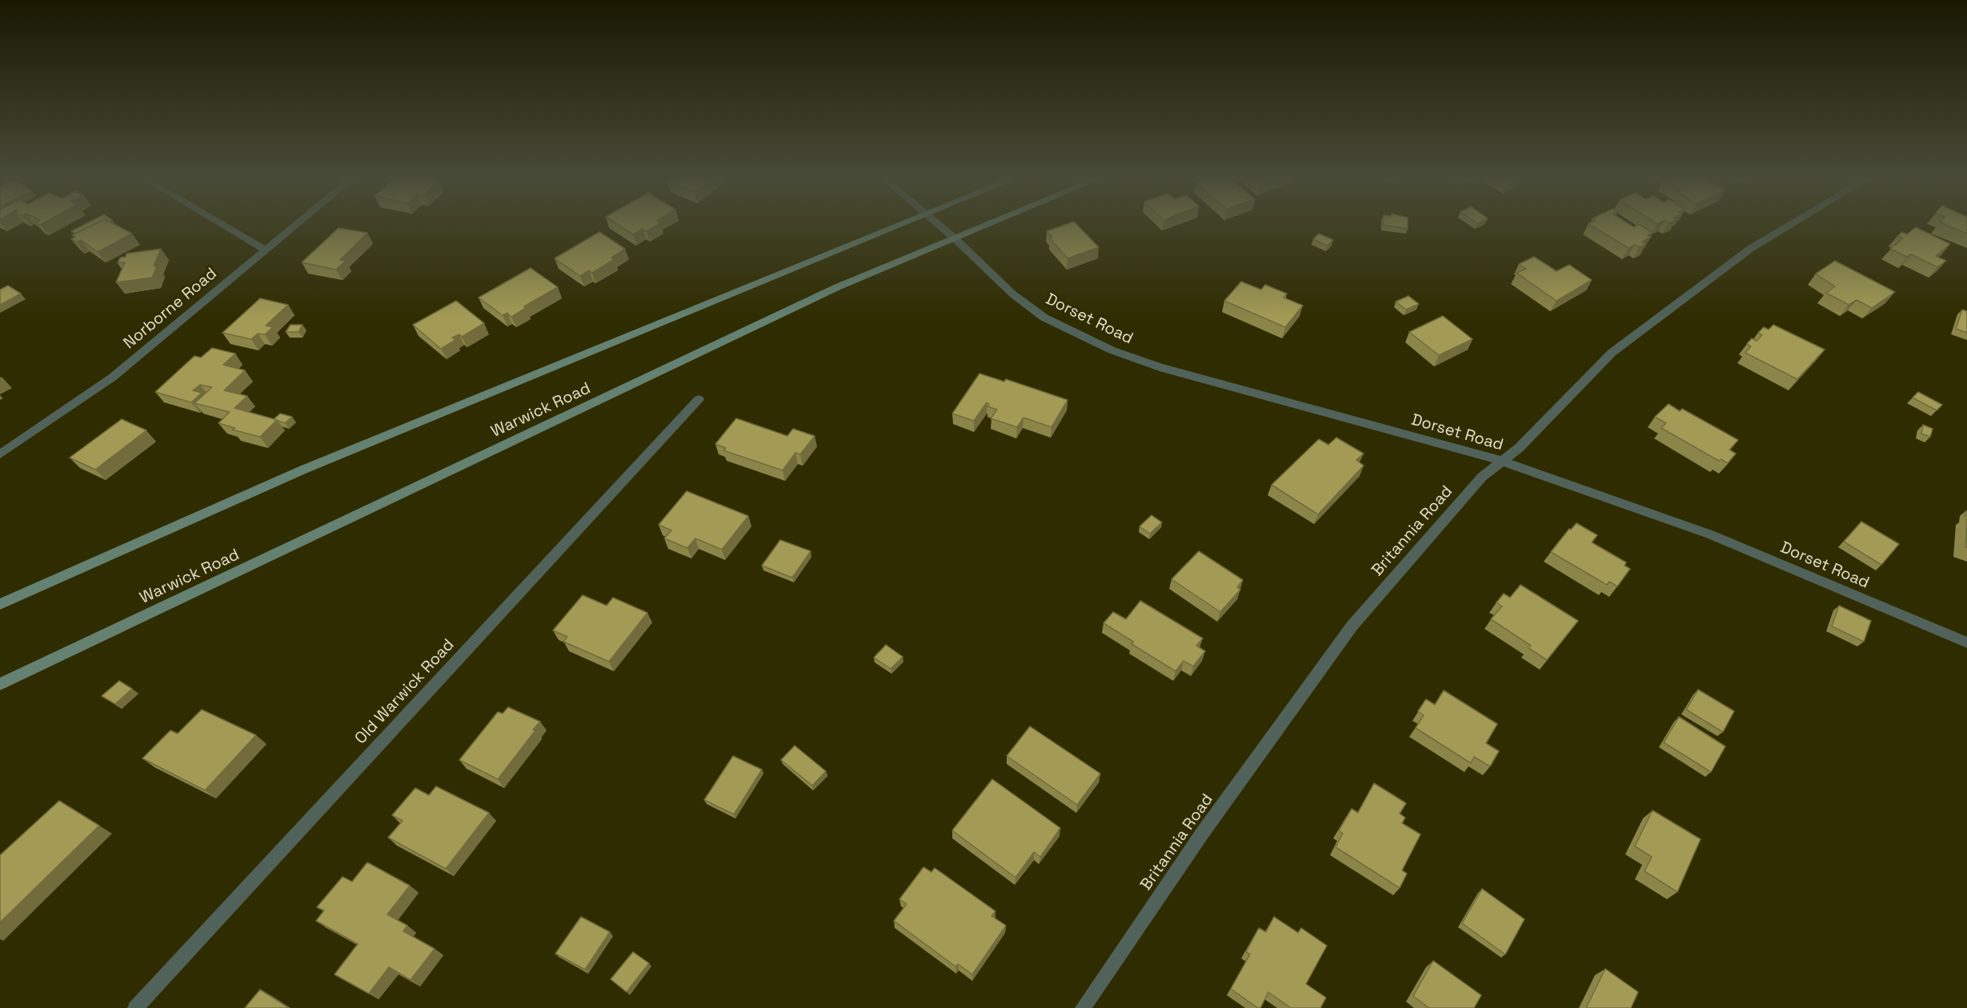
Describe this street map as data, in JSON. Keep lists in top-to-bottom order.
{
  "streets": {
    "main road": ["Warwick Road"],
    "street": [
      "Norborne Road",
      "Dorset Road",
      "Britannia Road",
      "Old Warwick Road"
    ]
  },
  "crossings": [
    ["Dorset Road", "Warwick Road"],
    ["Dorset Road", "Britannia Road"]
  ]
}
